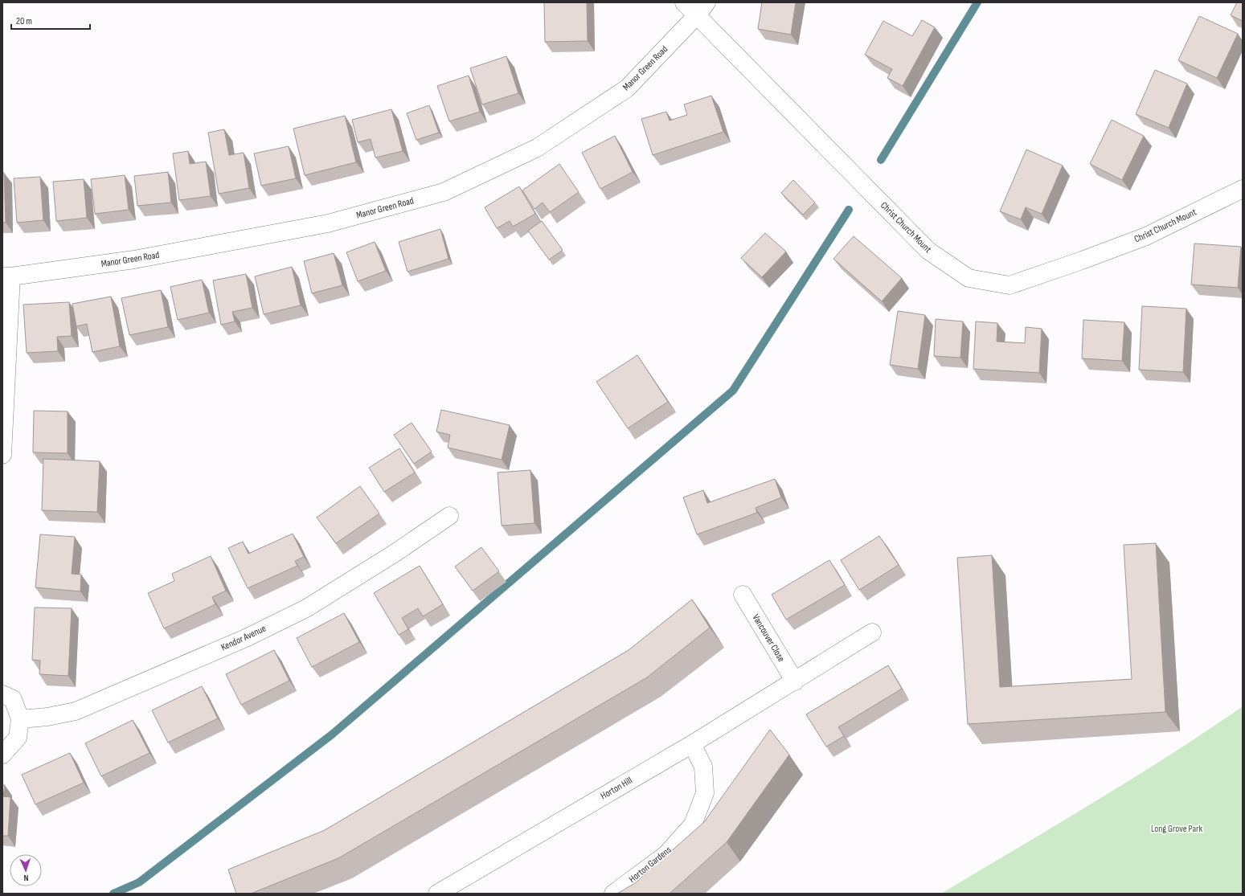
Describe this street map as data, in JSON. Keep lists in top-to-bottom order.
{
  "streets": {
    "street": [
      "Manor Green Road",
      "Christ Church Mount",
      "Kendor Avenue",
      "Vancouver Close",
      "Horton Hill",
      "Horton Gardens"
    ]
  },
  "crossings": [
    ["Manor Green Road", "Christ Church Mount"],
    ["Vancouver Close", "Horton Hill"],
    ["Horton Hill", "Horton Gardens"]
  ],
  "parks": ["Long Grove Park"],
  "scale_bar": "20 m",
  "north": "bottom"
}
